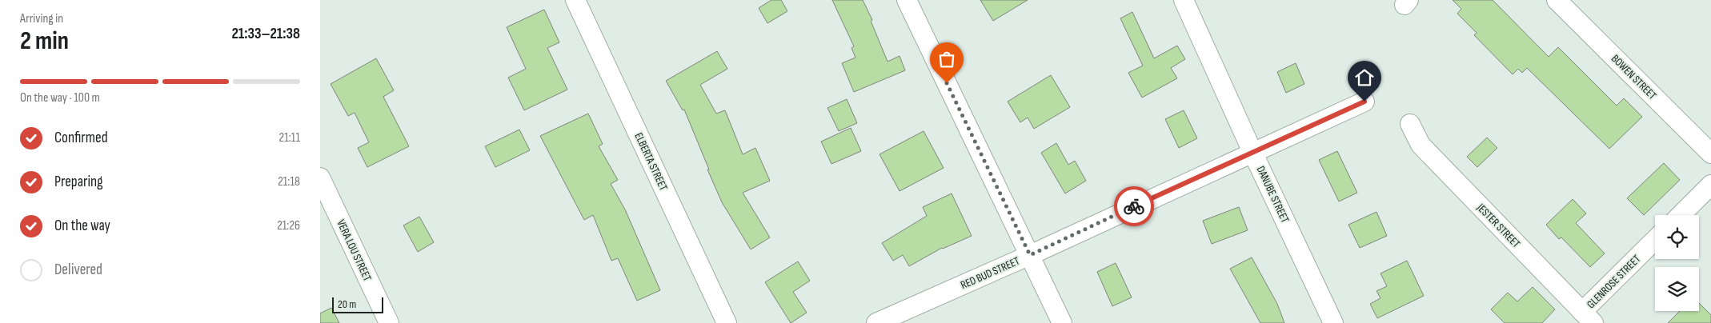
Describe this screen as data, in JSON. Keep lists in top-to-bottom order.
{
  "streets": {
    "street": [
      "BOWEN STREET",
      "ELBERTA STREET",
      "DANUBE STREET",
      "JESTER STREET",
      "VERA LOU STREET",
      "RED BUD STREET",
      "GLENROSE STREET"
    ]
  },
  "crossings": [
    ["DANUBE STREET", "RED BUD STREET"],
    ["JESTER STREET", "GLENROSE STREET"]
  ],
  "scale_bar": "20 m",
  "page": {
    "heading": ["2 min", "Arriving in", "21:33–21:38"],
    "bar": "On the way · 100 m",
    "list": [
      ["Confirmed", "21:11"],
      ["Preparing", "21:18"],
      ["On the way", "21:26"],
      "Delivered"
    ],
    "scale": "20 m"
  }
}
